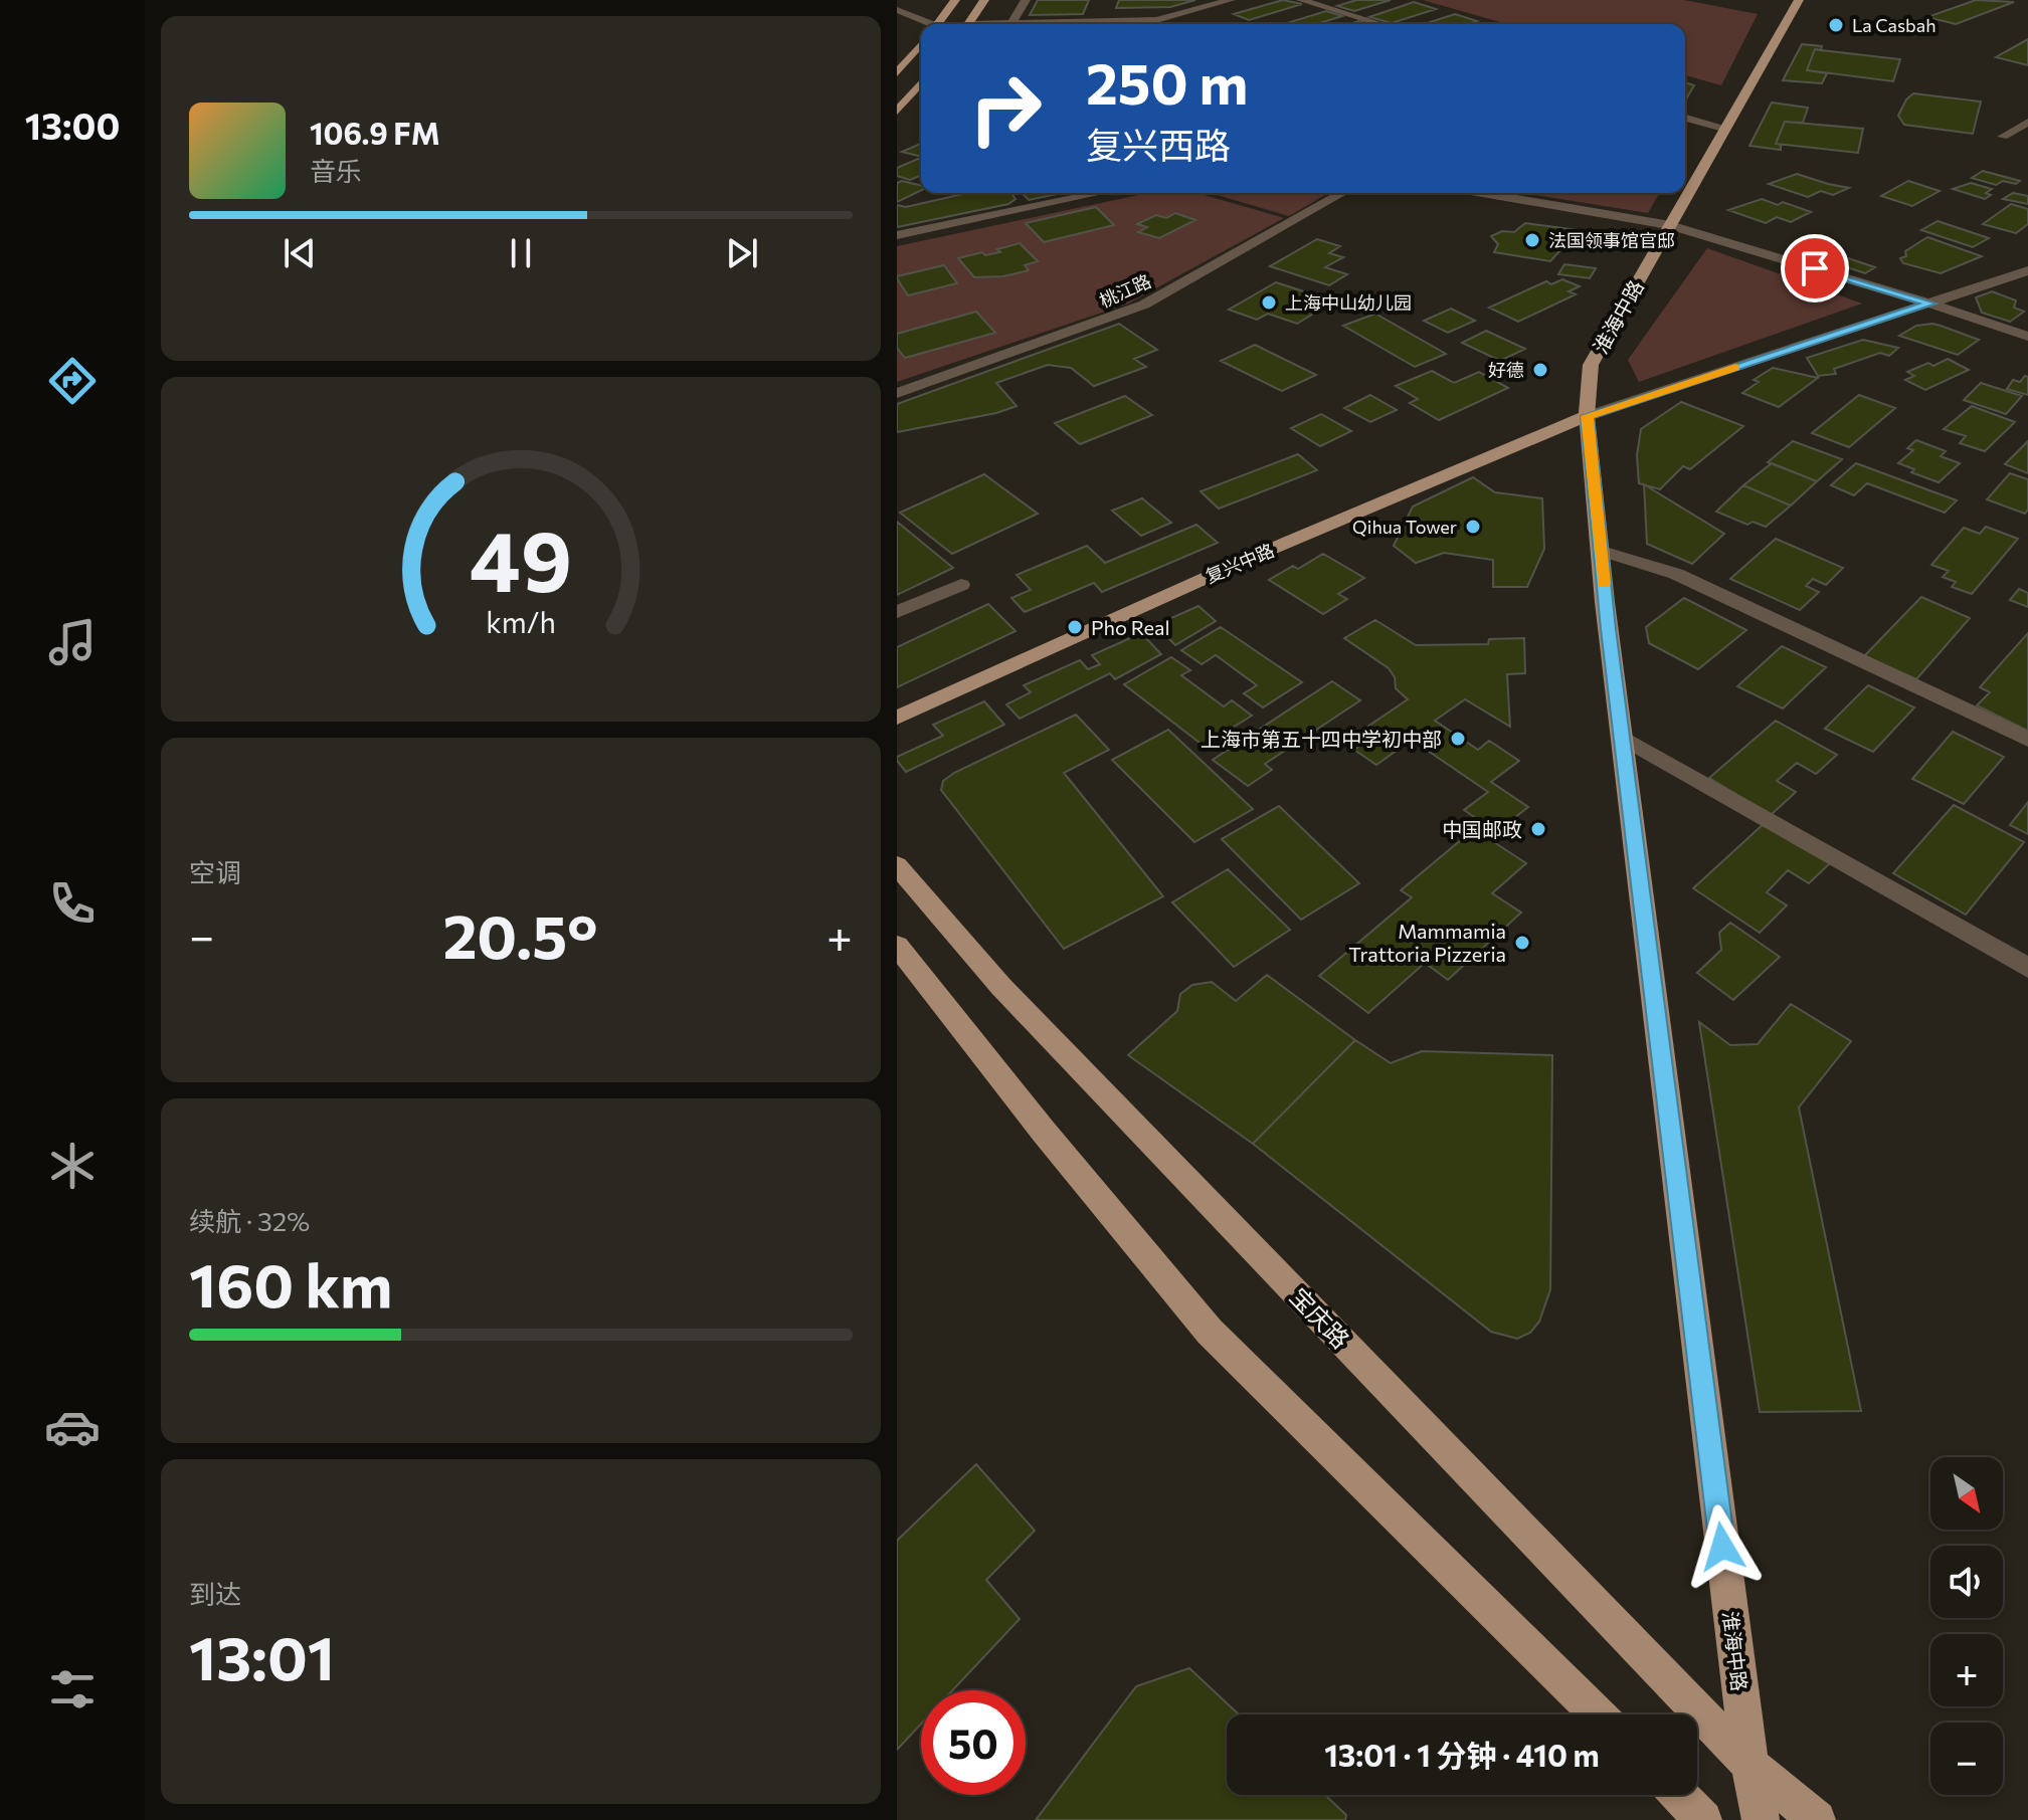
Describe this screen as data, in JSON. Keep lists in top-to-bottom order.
{
  "streets": {
    "main road": ["淮海中路", "复兴中路", "宝庆路"],
    "street": ["桃江路"]
  },
  "crossings": [
    ["淮海中路", "复兴中路"],
    ["淮海中路", "宝庆路"]
  ],
  "places": [
    "La Casbah",
    "法国领事馆官邸",
    "上海中山幼儿园",
    "好德",
    "Qihua Tower",
    "Pho Real",
    "上海市第五十四中学初中部",
    "中国邮政",
    "Mammamia Trattoria Pizzeria"
  ],
  "north": "bottom right",
  "page": {
    "tabs": "13:00",
    "turn": ["250 m", "复兴西路"],
    "song": ["106.9 FM", "音乐"],
    "tile": [
      "空调",
      ["续航 · 32%", "160 km"],
      ["到达", "13:01"]
    ],
    "heat": ["−", "20.5°", "+"],
    "map_buttons": ["+", "−"],
    "limit": "50",
    "trip": "13:01 · 1 分钟 · 410 m",
    "gauge": ["49", "km/h"]
  }
}
